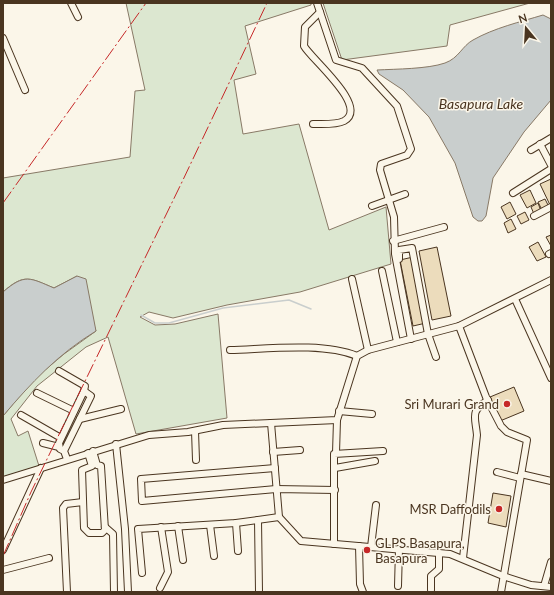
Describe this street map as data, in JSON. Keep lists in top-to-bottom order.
{
  "water": ["Basapura Lake"],
  "places": ["Sri Murari Grand", "MSR Daffodils", "GLPS Basapura, Basapura"],
  "north": "top"
}
